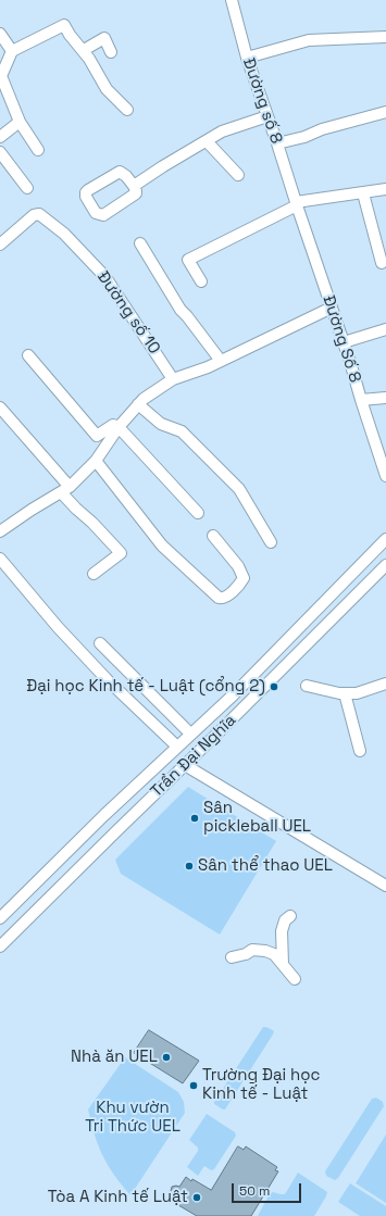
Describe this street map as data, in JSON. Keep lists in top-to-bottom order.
{
  "streets": {
    "street": [
      "Đường số 8",
      "Đường số 10",
      "Đường Số 8",
      "Trần Đại Nghĩa"
    ]
  },
  "crossings": [
    ["Đường số 8", "Đường Số 8"]
  ],
  "parks": ["Khu vườn Tri Thức UEL"],
  "places": [
    "Đại học Kinh tế - Luật (cổng 2)",
    "Sân pickleball UEL",
    "Sân thể thao UEL",
    "Nhà ăn UEL",
    "Trường Đại học Kinh tế - Luật",
    "Tòa A Kinh tế Luật"
  ],
  "scale_bar": "50 m"
}
